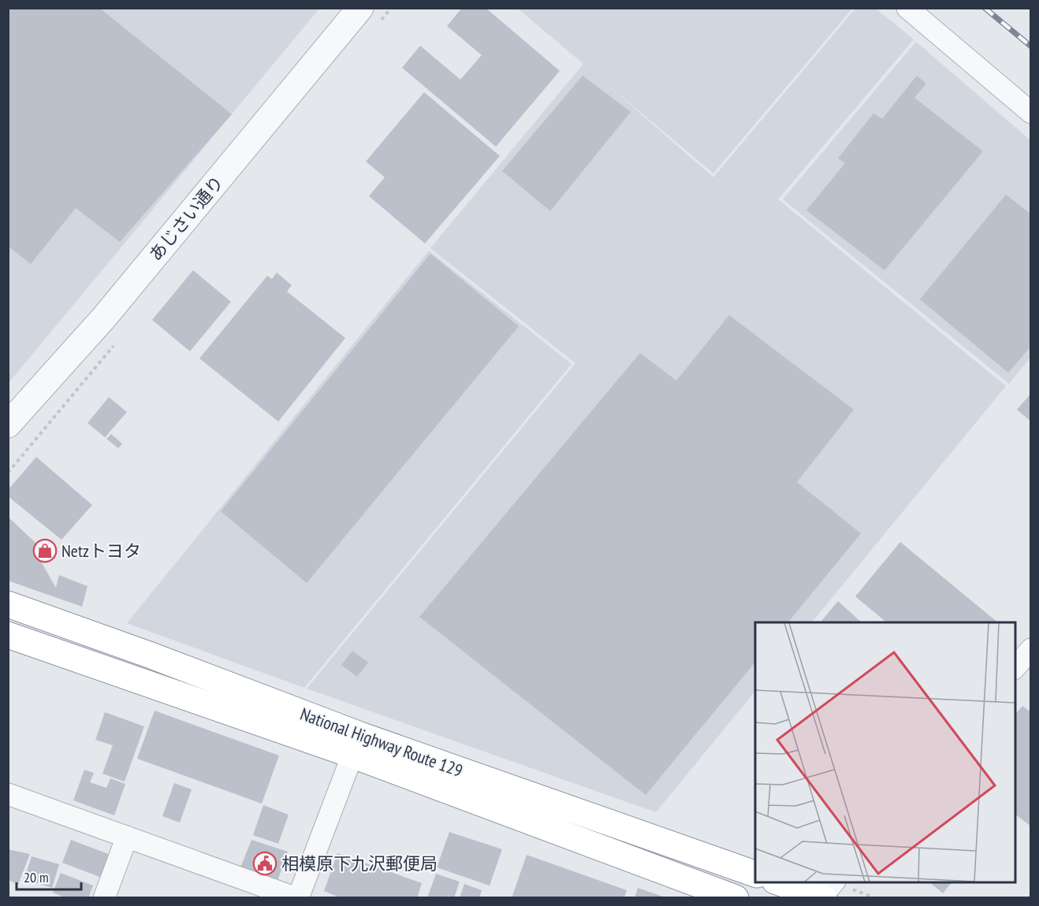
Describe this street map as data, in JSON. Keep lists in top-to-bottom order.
{
  "streets": {
    "highway": ["National Highway Route 129"],
    "street": ["あじさい通り"]
  },
  "places": {
    "shop": ["Netzトヨタ"],
    "public building": ["相模原下九沢郵便局"]
  },
  "scale_bar": "20 m"
}
